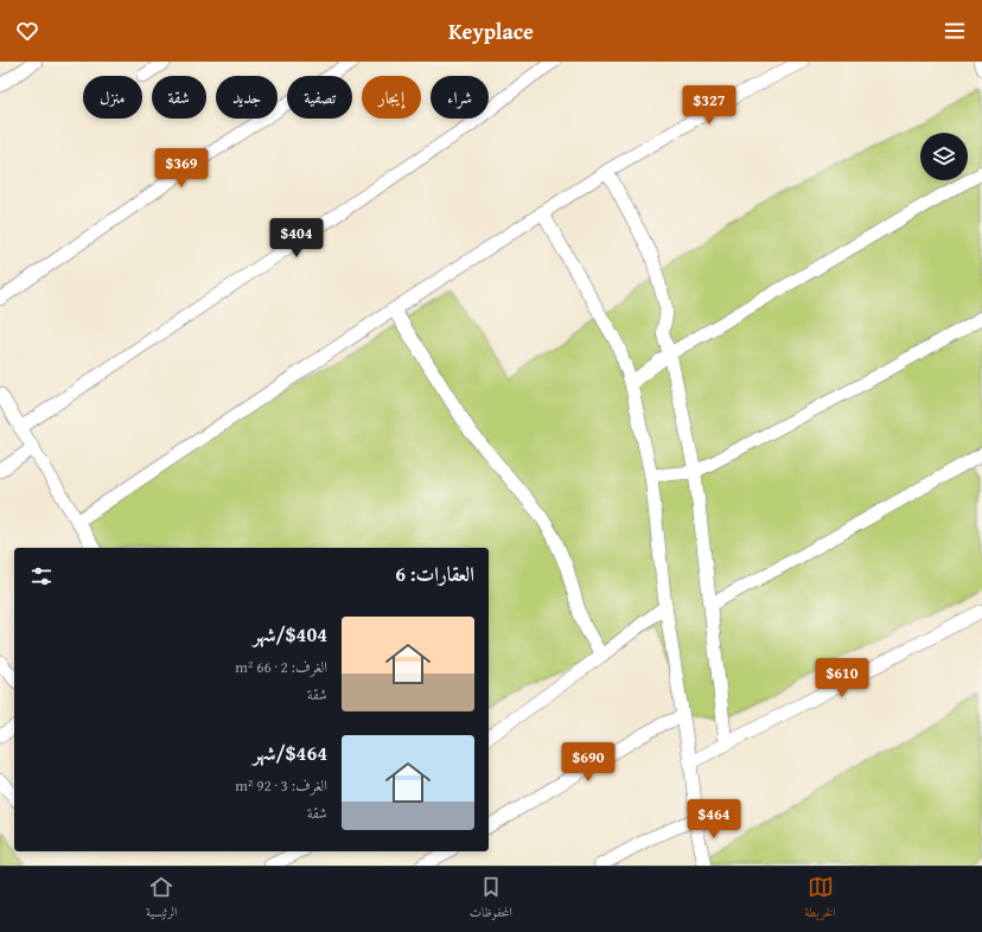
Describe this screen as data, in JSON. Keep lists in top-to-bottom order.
{
  "page": {
    "header": "Keyplace",
    "chip": [
      "شراء",
      "إيجار",
      "تصفية",
      "جديد",
      "شقة",
      "منزل"
    ],
    "price": [
      "$327",
      "$369",
      "$404",
      "$610",
      "$690",
      "$464"
    ],
    "heading": "العقارات: 6",
    "list": [
      {
        "name": "$404/شهر",
        "note": "الغرف: 2 · 66 m² · شقة"
      },
      {
        "name": "$464/شهر",
        "note": "الغرف: 3 · 92 m² · شقة"
      }
    ],
    "tabs": ["الخريطة", "المحفوظات", "الرئيسية"]
  }
}
